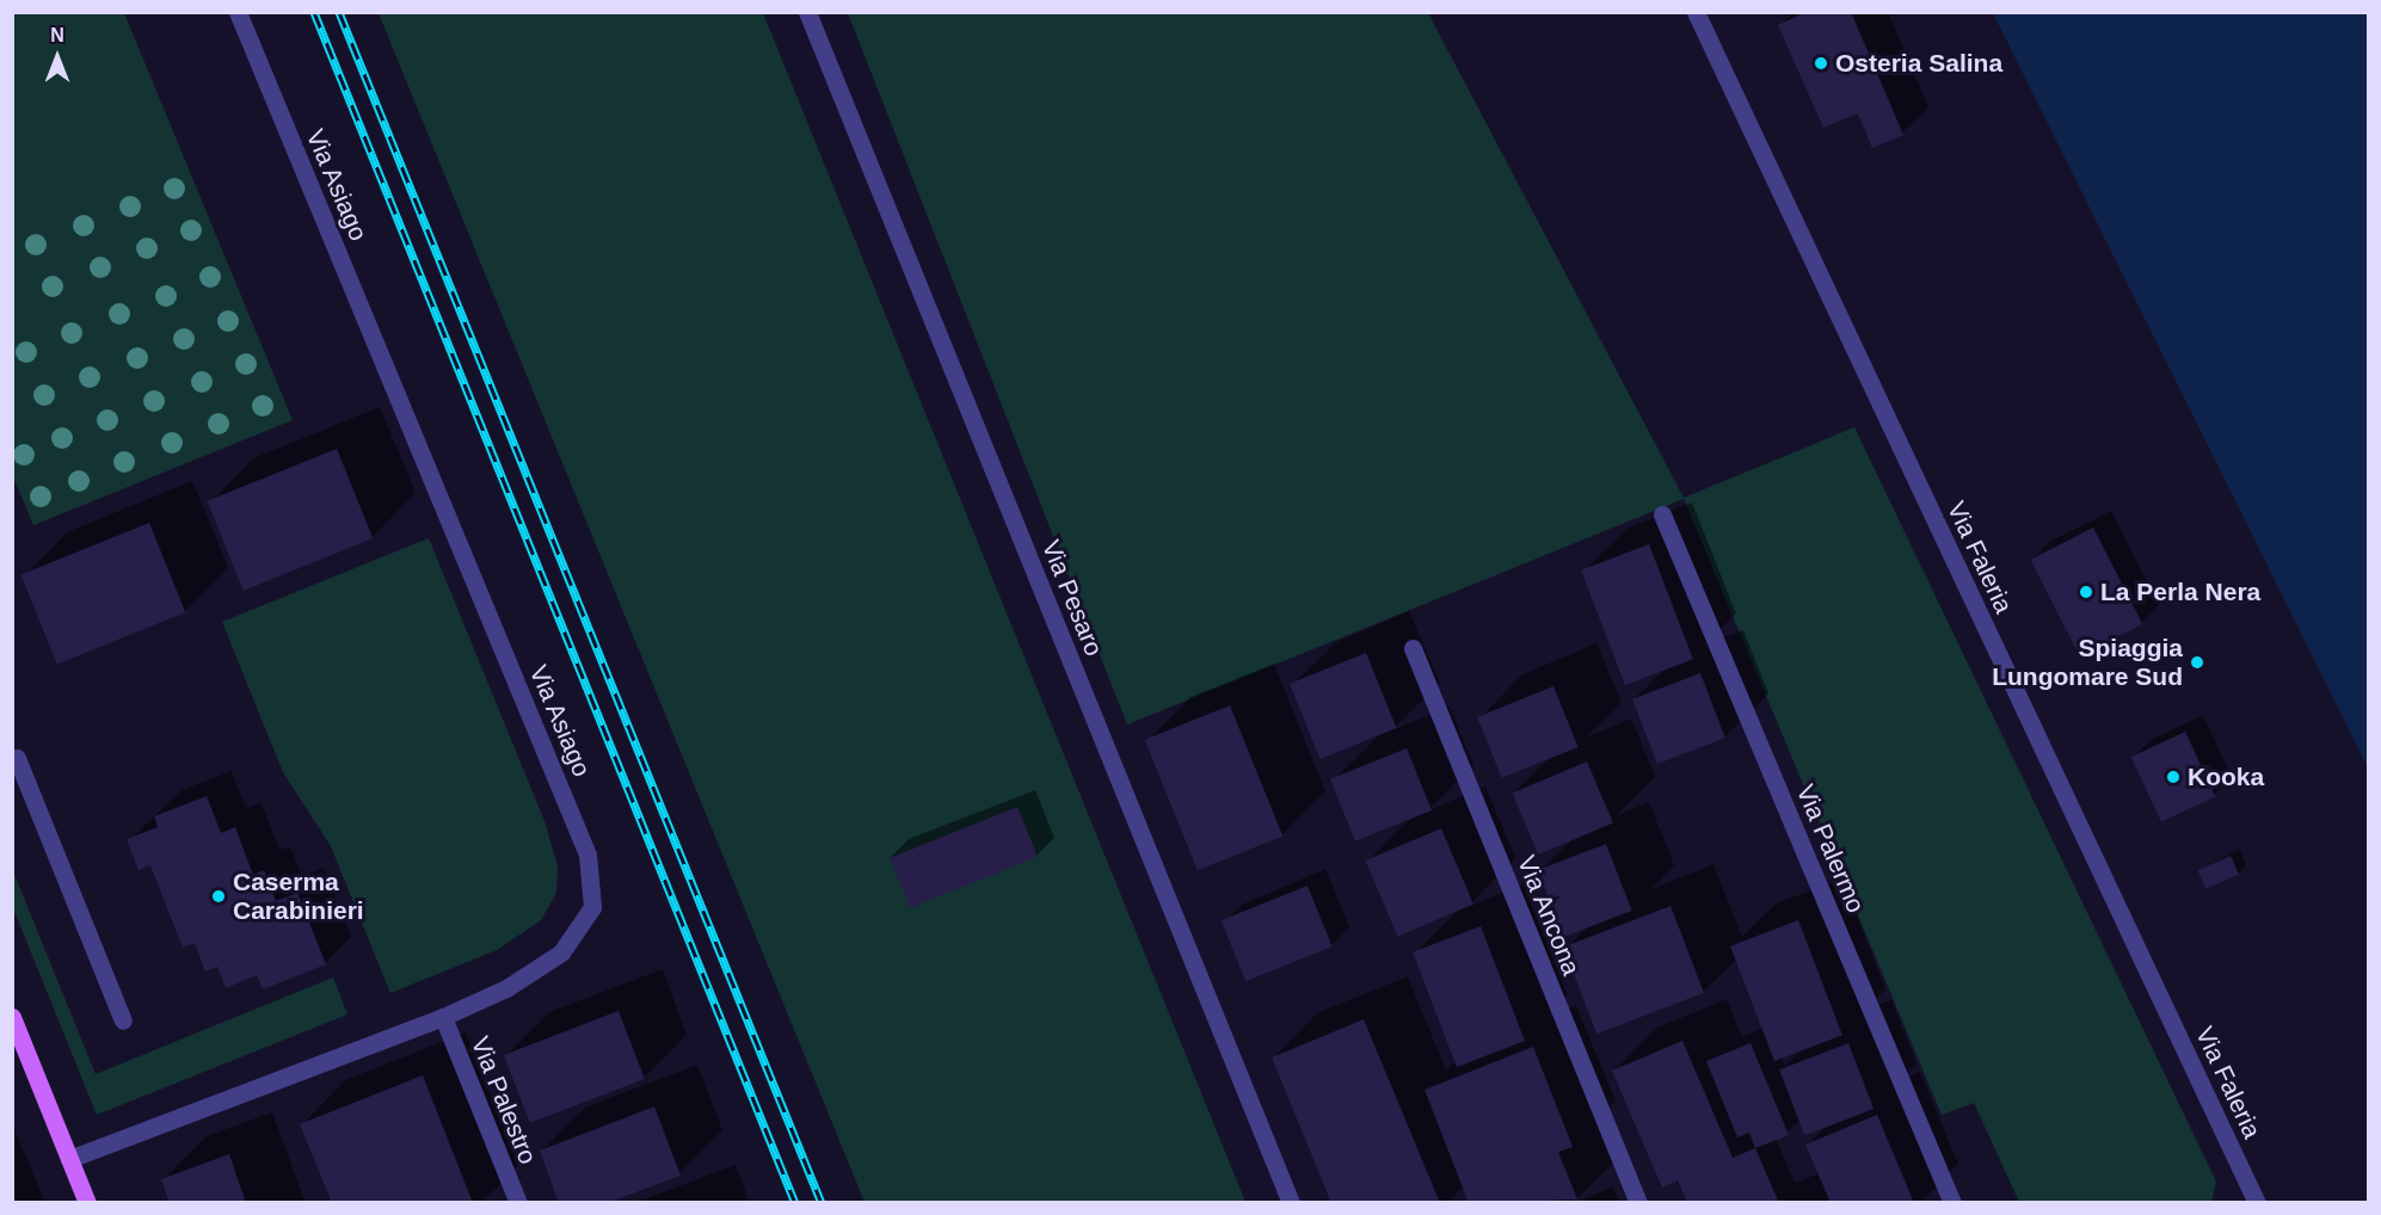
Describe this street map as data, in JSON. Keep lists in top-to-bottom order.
{
  "streets": {
    "street": [
      "Via Asiago",
      "Via Faleria",
      "Via Pesaro",
      "Via Palermo",
      "Via Ancona",
      "Via Palestro"
    ]
  },
  "crossings": [
    ["Via Asiago", "Via Palestro"]
  ],
  "places": [
    "Osteria Salina",
    "La Perla Nera",
    "Spiaggia Lungomare Sud",
    "Kooka",
    "Caserma Carabinieri"
  ],
  "north": "top"
}
